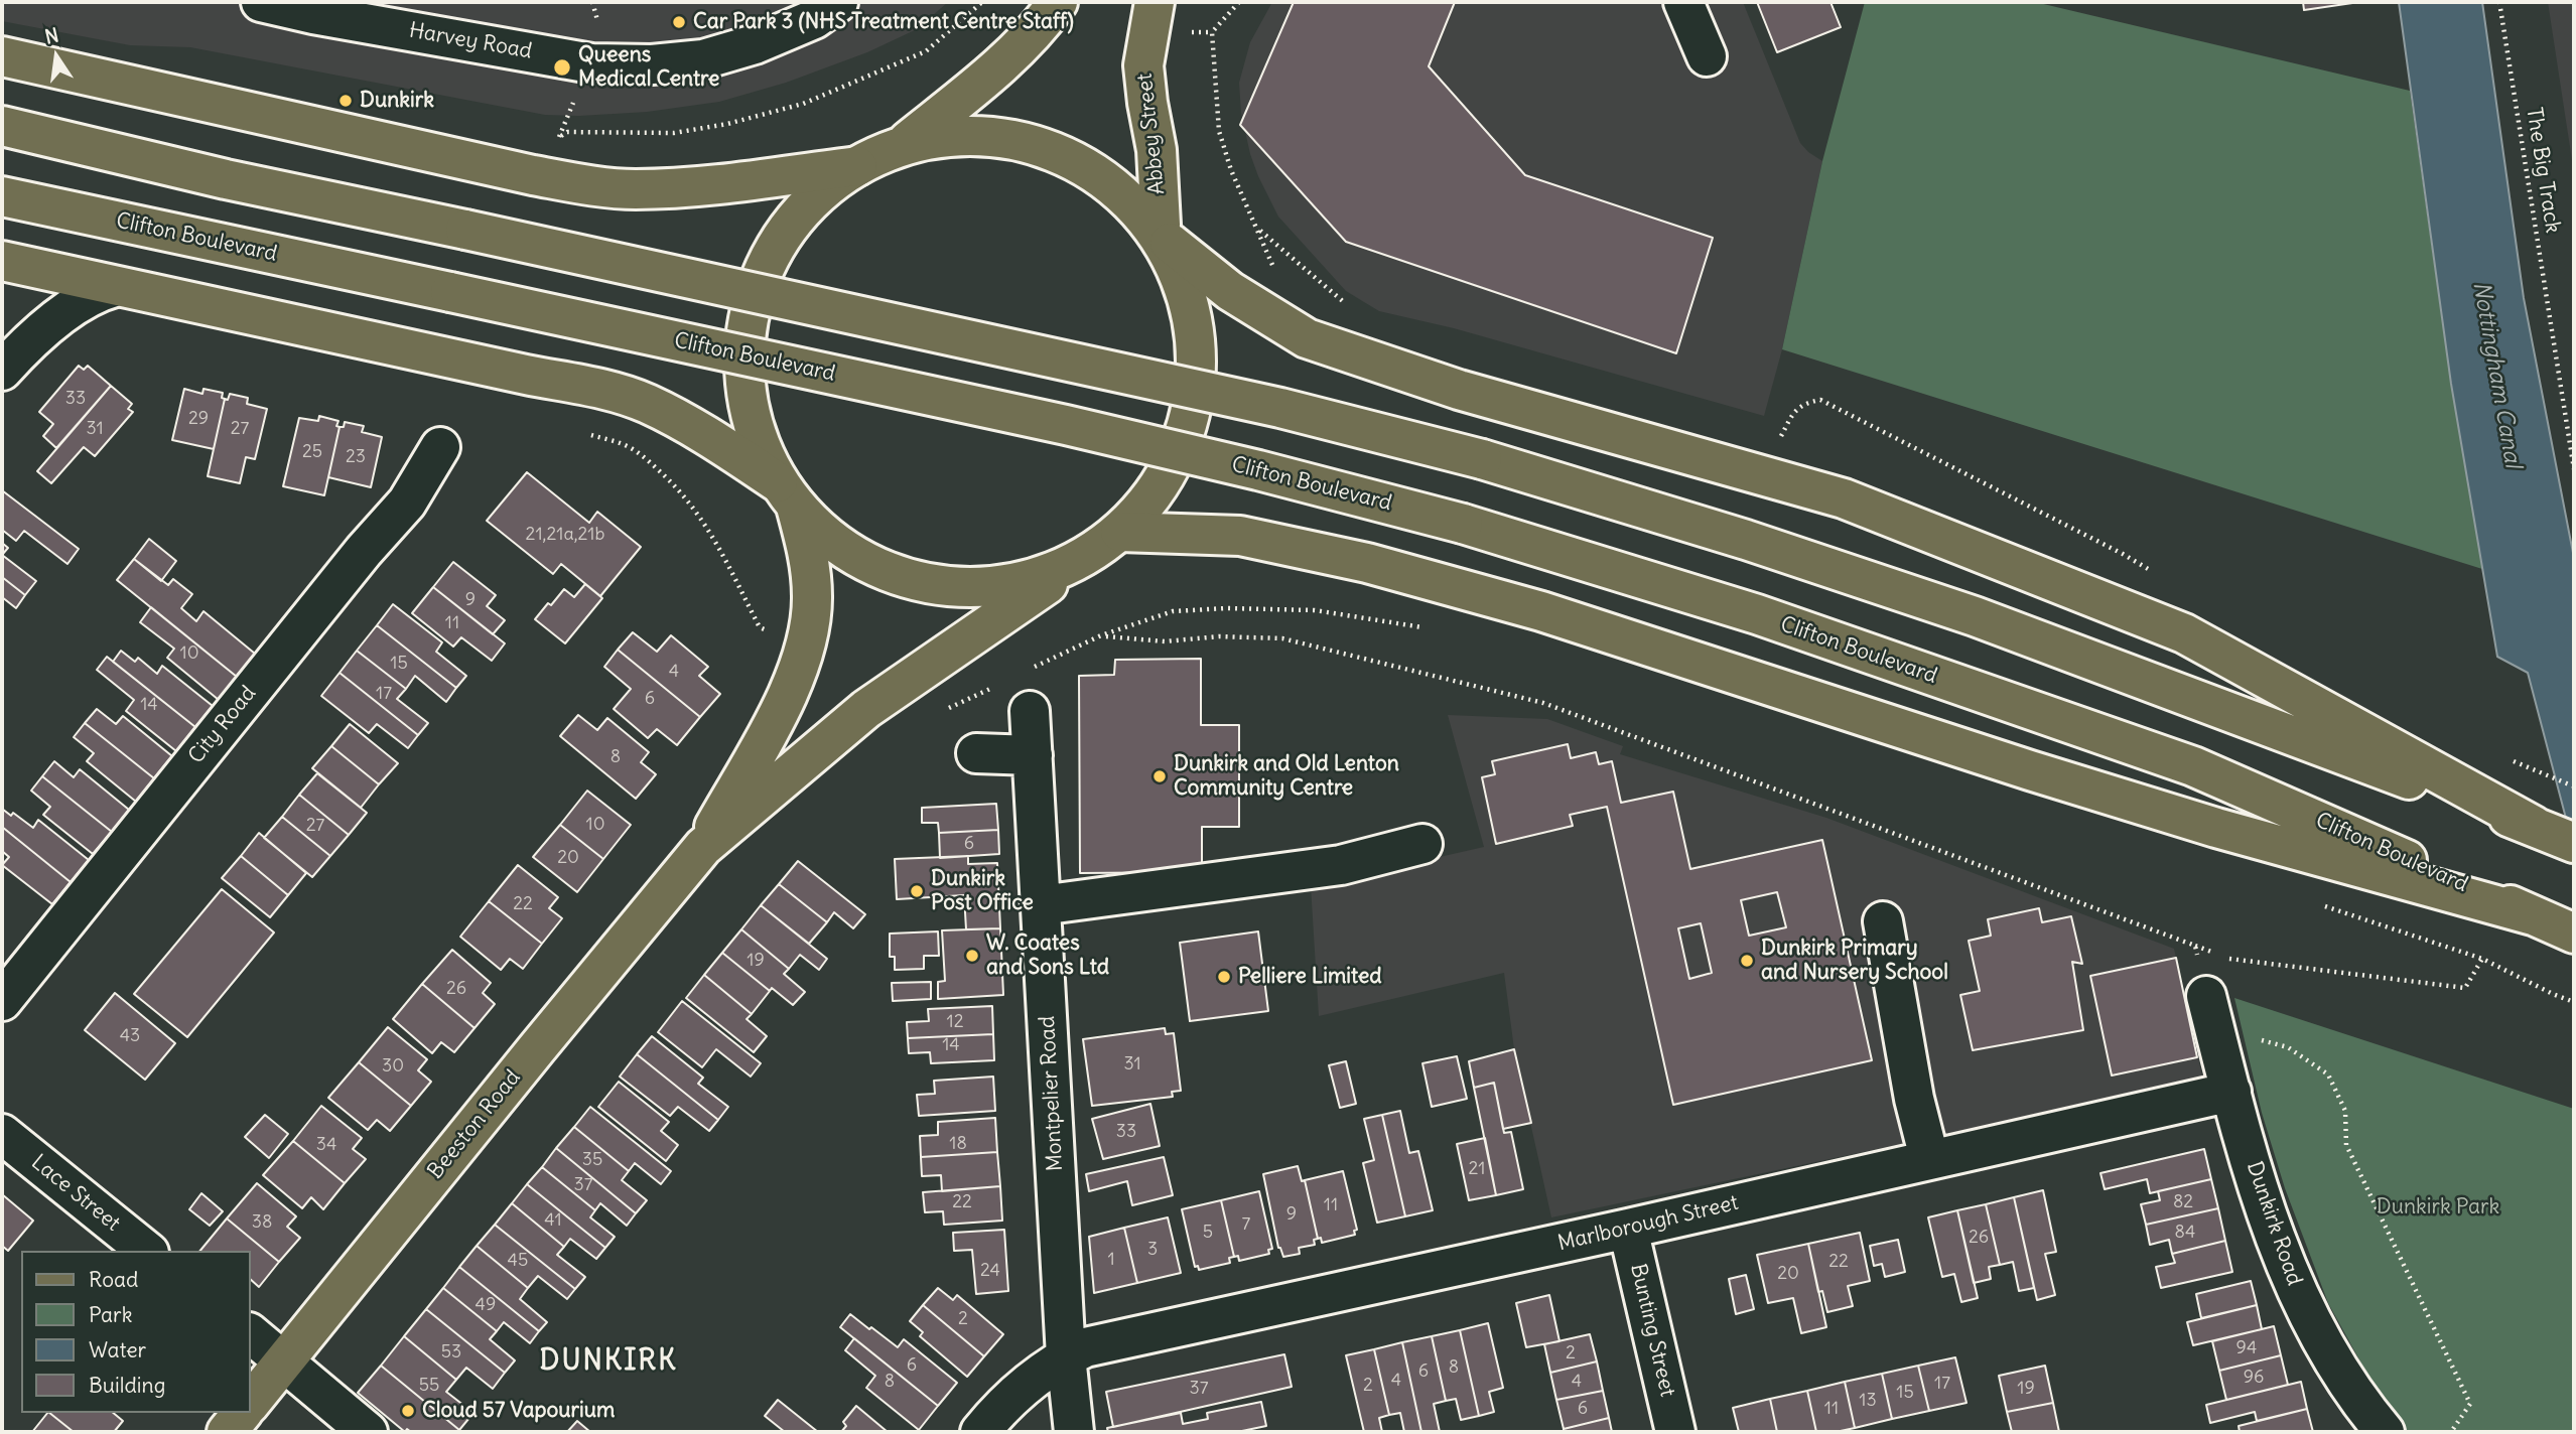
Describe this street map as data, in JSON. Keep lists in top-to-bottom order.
{
  "streets": {
    "main road": ["Abbey Street", "Clifton Boulevard", "Beeston Road"],
    "street": [
      "Harvey Road",
      "City Road",
      "Montpelier Road",
      "Lace Street",
      "Marlborough Street",
      "Dunkirk Road",
      "Bunting Street"
    ],
    "path": ["The Big Track"]
  },
  "crossings": [
    ["Montpelier Road", "Marlborough Street"],
    ["Marlborough Street", "Dunkirk Road"],
    ["Marlborough Street", "Bunting Street"]
  ],
  "districts": ["DUNKIRK"],
  "water": ["Nottingham Canal"],
  "parks": ["Dunkirk Park"],
  "places": [
    "Car Park 3 (NHS Treatment Centre Staff)",
    "Queens Medical Centre",
    "Dunkirk",
    "Dunkirk and Old Lenton Community Centre",
    "Dunkirk Post Office",
    "W. Coates and Sons Ltd",
    "Dunkirk Primary and Nursery School",
    "Pelliere Limited",
    "Cloud 57 Vapourium"
  ],
  "house_numbers": [
    "33",
    "29",
    "31",
    "27",
    "25",
    "23",
    "21,21a,21b",
    "9",
    "11",
    "10",
    "15",
    "4",
    "17",
    "6",
    "14",
    "8",
    "10",
    "27",
    "6",
    "20",
    "22",
    "19",
    "26",
    "12",
    "43",
    "14",
    "31",
    "30",
    "33",
    "18",
    "34",
    "35",
    "21",
    "37",
    "22",
    "82",
    "11",
    "9",
    "41",
    "38",
    "7",
    "5",
    "84",
    "26",
    "3",
    "1",
    "45",
    "22",
    "24",
    "20",
    "49",
    "2",
    "94",
    "53",
    "2",
    "6",
    "8",
    "6",
    "96",
    "4",
    "8",
    "4",
    "17",
    "55",
    "2",
    "37",
    "19",
    "15",
    "13",
    "6",
    "11"
  ],
  "legend": [
    "Road",
    "Park",
    "Water",
    "Building"
  ],
  "north": "top"
}
